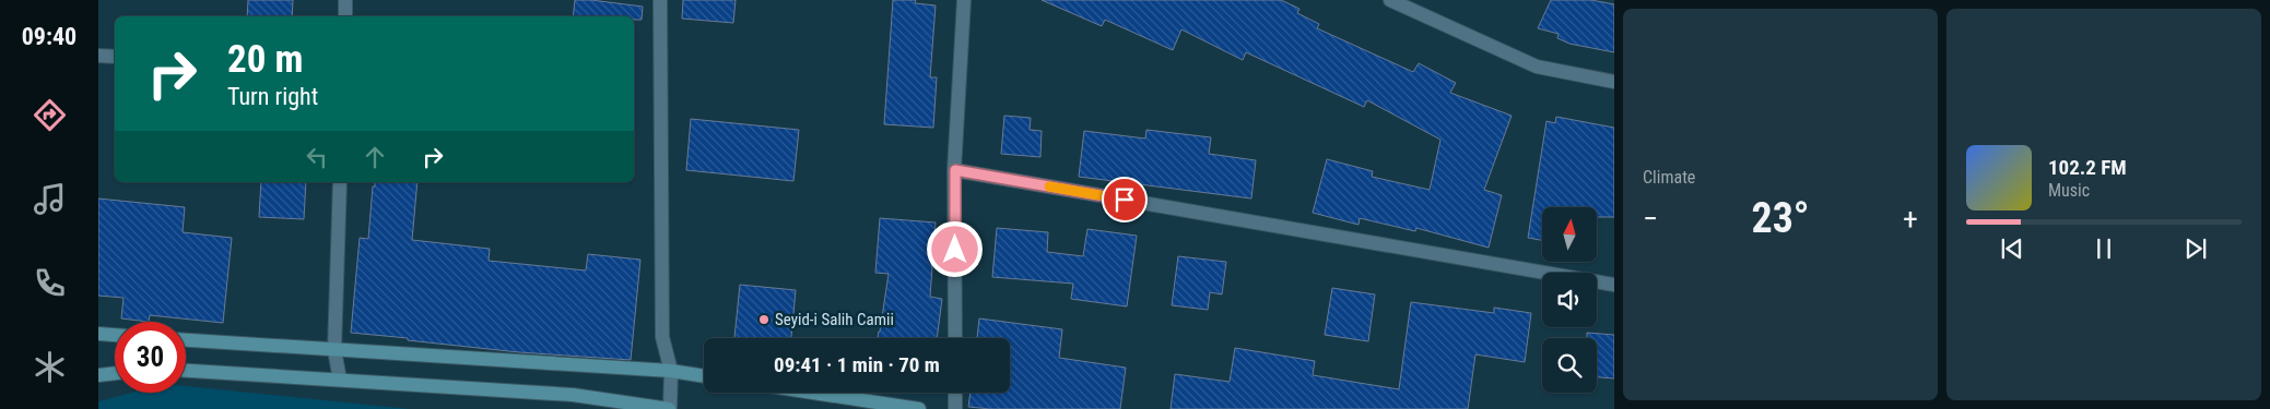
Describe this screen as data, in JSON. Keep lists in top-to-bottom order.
{
  "places": ["Seyid-i Salih Camii"],
  "north": "top",
  "page": {
    "tabs": "09:40",
    "tile": "Climate",
    "turn": ["20 m", "Turn right"],
    "song": ["102.2 FM", "Music"],
    "heat": ["−", "23°", "+"],
    "limit": "30",
    "trip": "09:41 · 1 min · 70 m"
  }
}
